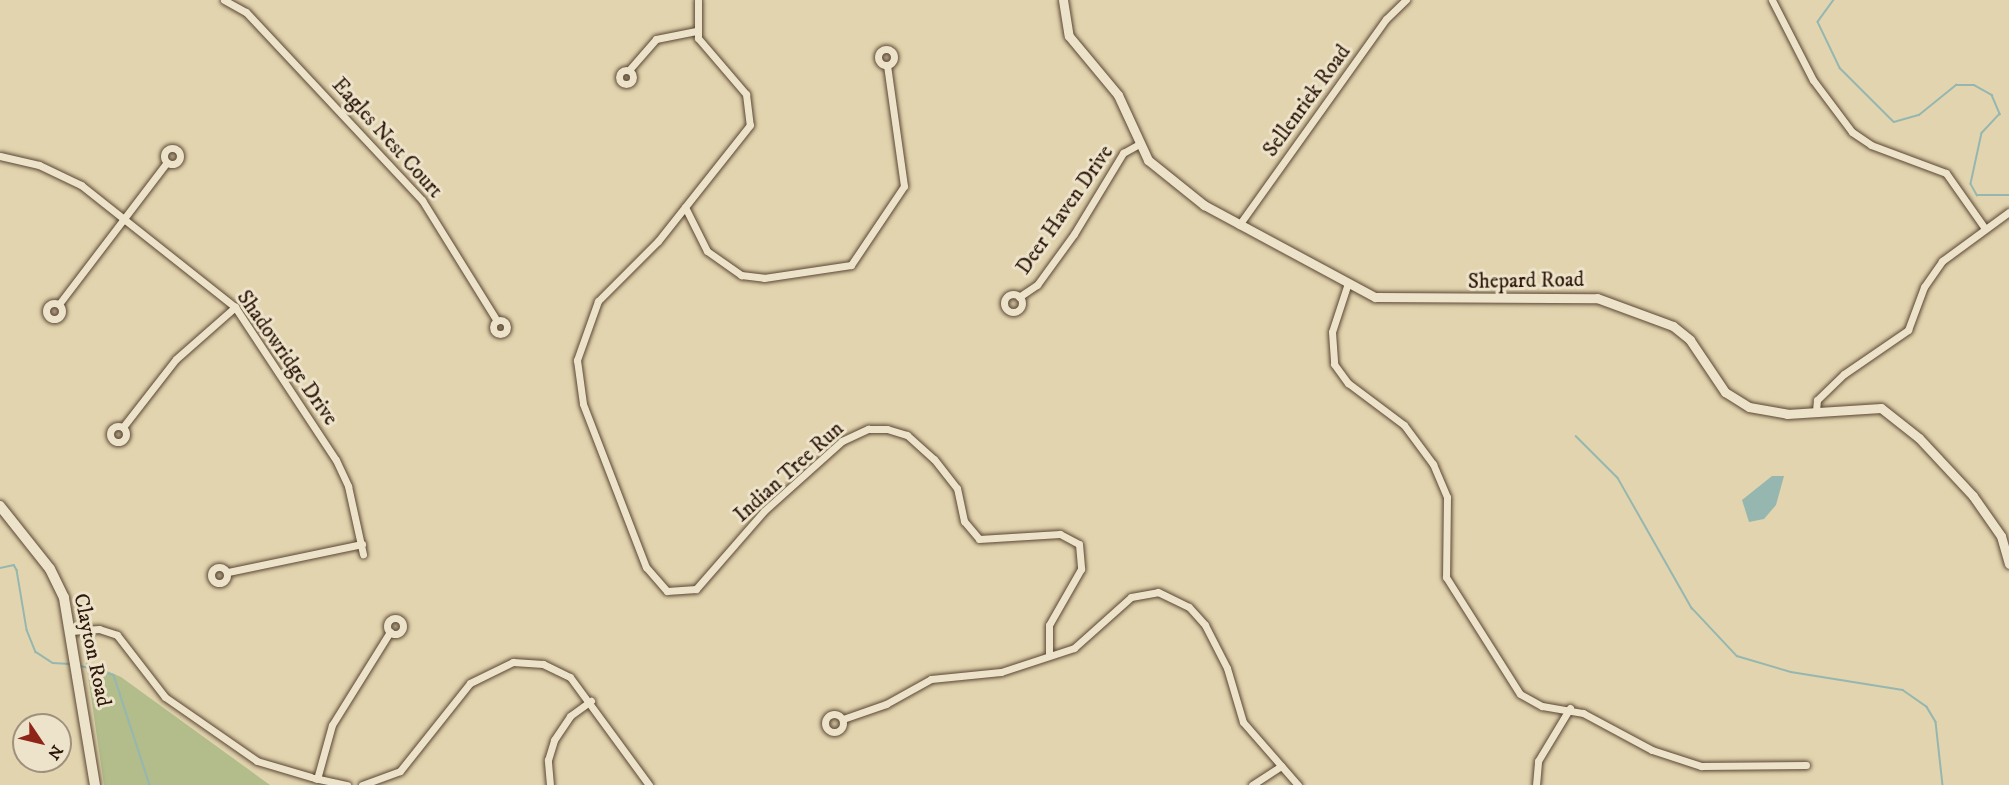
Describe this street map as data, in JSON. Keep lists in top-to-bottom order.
{
  "streets": {
    "main road": ["Clayton Road"],
    "street": [
      "Sellenriek Road",
      "Eagles Nest Court",
      "Deer Haven Drive",
      "Shepard Road",
      "Shadowridge Drive",
      "Indian Tree Run"
    ]
  },
  "crossings": [
    ["Sellenriek Road", "Shepard Road"],
    ["Deer Haven Drive", "Shepard Road"]
  ],
  "north": "bottom right"
}
